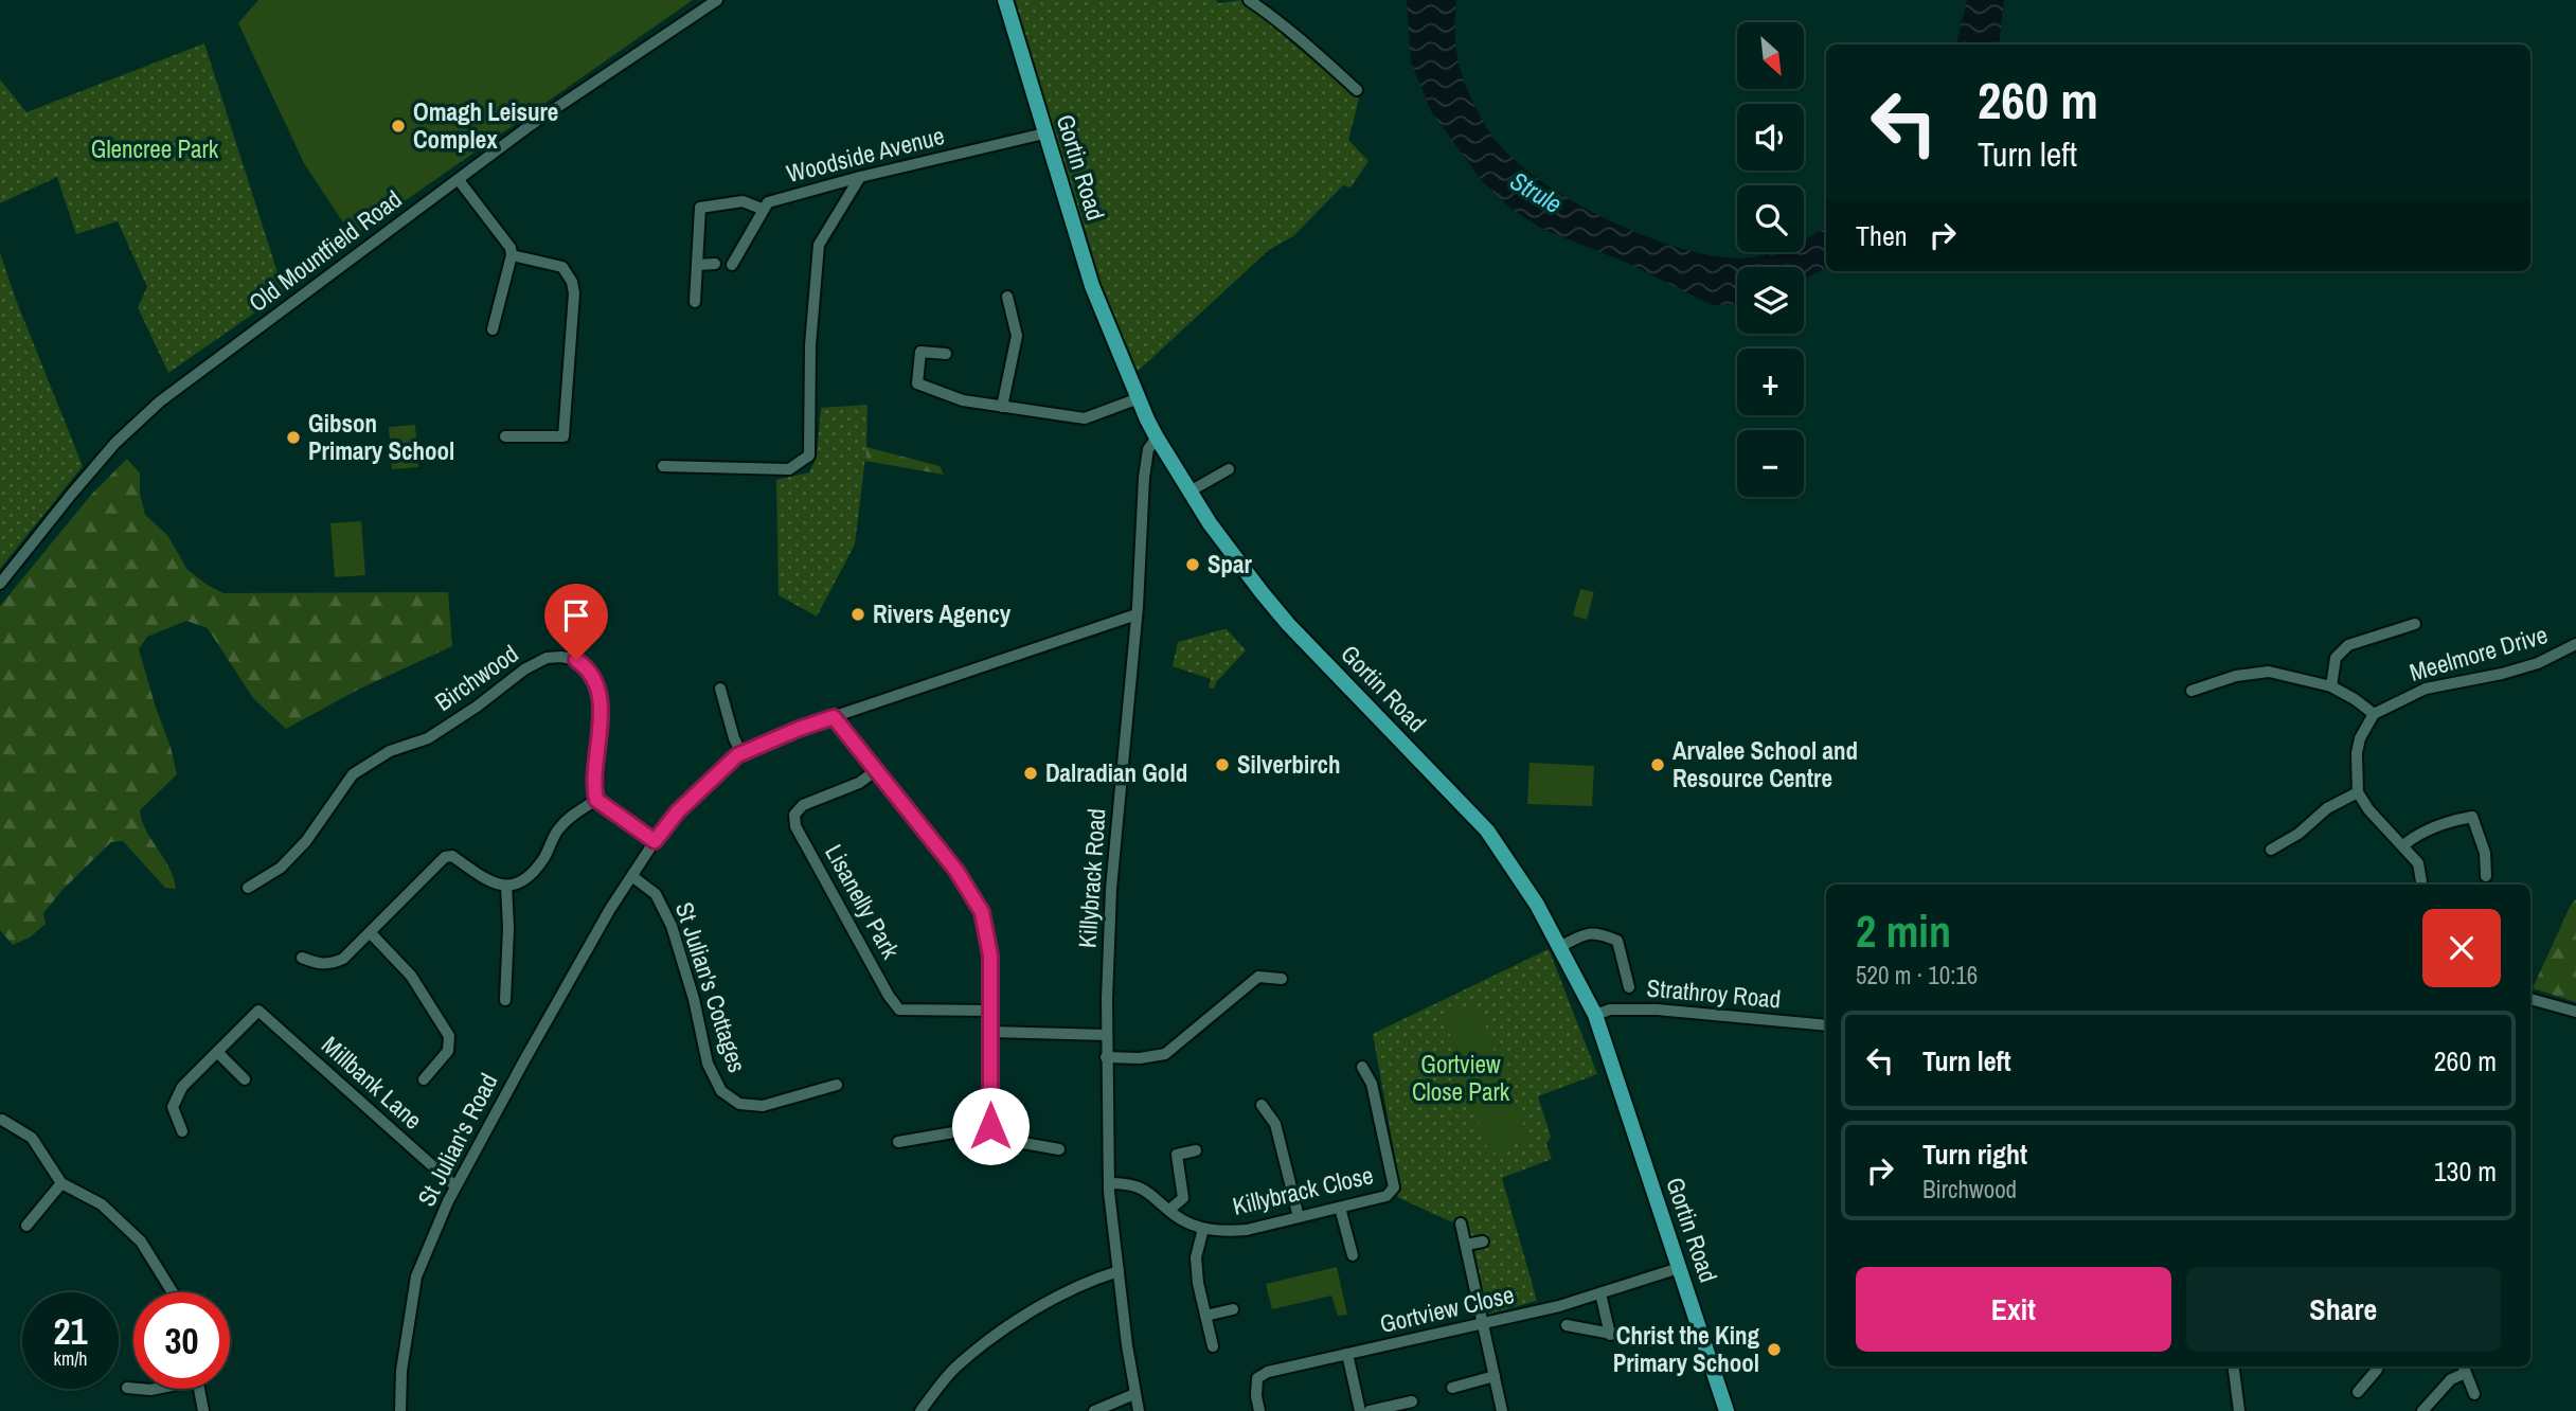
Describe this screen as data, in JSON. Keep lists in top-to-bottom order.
{
  "streets": {
    "main road": ["Gortin Road"],
    "street": [
      "Woodside Avenue",
      "Old Mountfield Road",
      "Meelmore Drive",
      "Birchwood",
      "Killybrack Road",
      "Lisanelly Park",
      "St Julian's Cottages",
      "Strathroy Road",
      "Millbank Lane",
      "St Julian's Road",
      "Killybrack Close",
      "Gortview Close"
    ]
  },
  "crossings": [
    ["Woodside Avenue", "Gortin Road"],
    ["Gortin Road", "Killybrack Road"],
    ["Gortin Road", "Strathroy Road"],
    ["Gortin Road", "Gortview Close"],
    ["Killybrack Road", "Killybrack Close"],
    ["St Julian's Cottages", "St Julian's Road"],
    ["Millbank Lane", "St Julian's Road"]
  ],
  "water": ["Strule"],
  "parks": ["Glencree Park", "Gortview Close Park"],
  "places": [
    "Omagh Leisure Complex",
    "Gibson Primary School",
    "Spar",
    "Rivers Agency",
    "Silverbirch",
    "Arvalee School and Resource Centre",
    "Dalradian Gold",
    "Christ the King Primary School"
  ],
  "north": "bottom right",
  "page": {
    "map_buttons": ["+", "−"],
    "turn": ["260 m", "Turn left"],
    "then": "Then",
    "heading": ["2 min", "520 m · 10:16"],
    "list": [
      {
        "name": "Turn left",
        "value": "260 m"
      },
      {
        "name": "Turn right",
        "note": "Birchwood",
        "value": "130 m"
      }
    ],
    "buttons": ["Exit", "Share"],
    "speed": "21 km/h",
    "limit": "30"
  }
}
